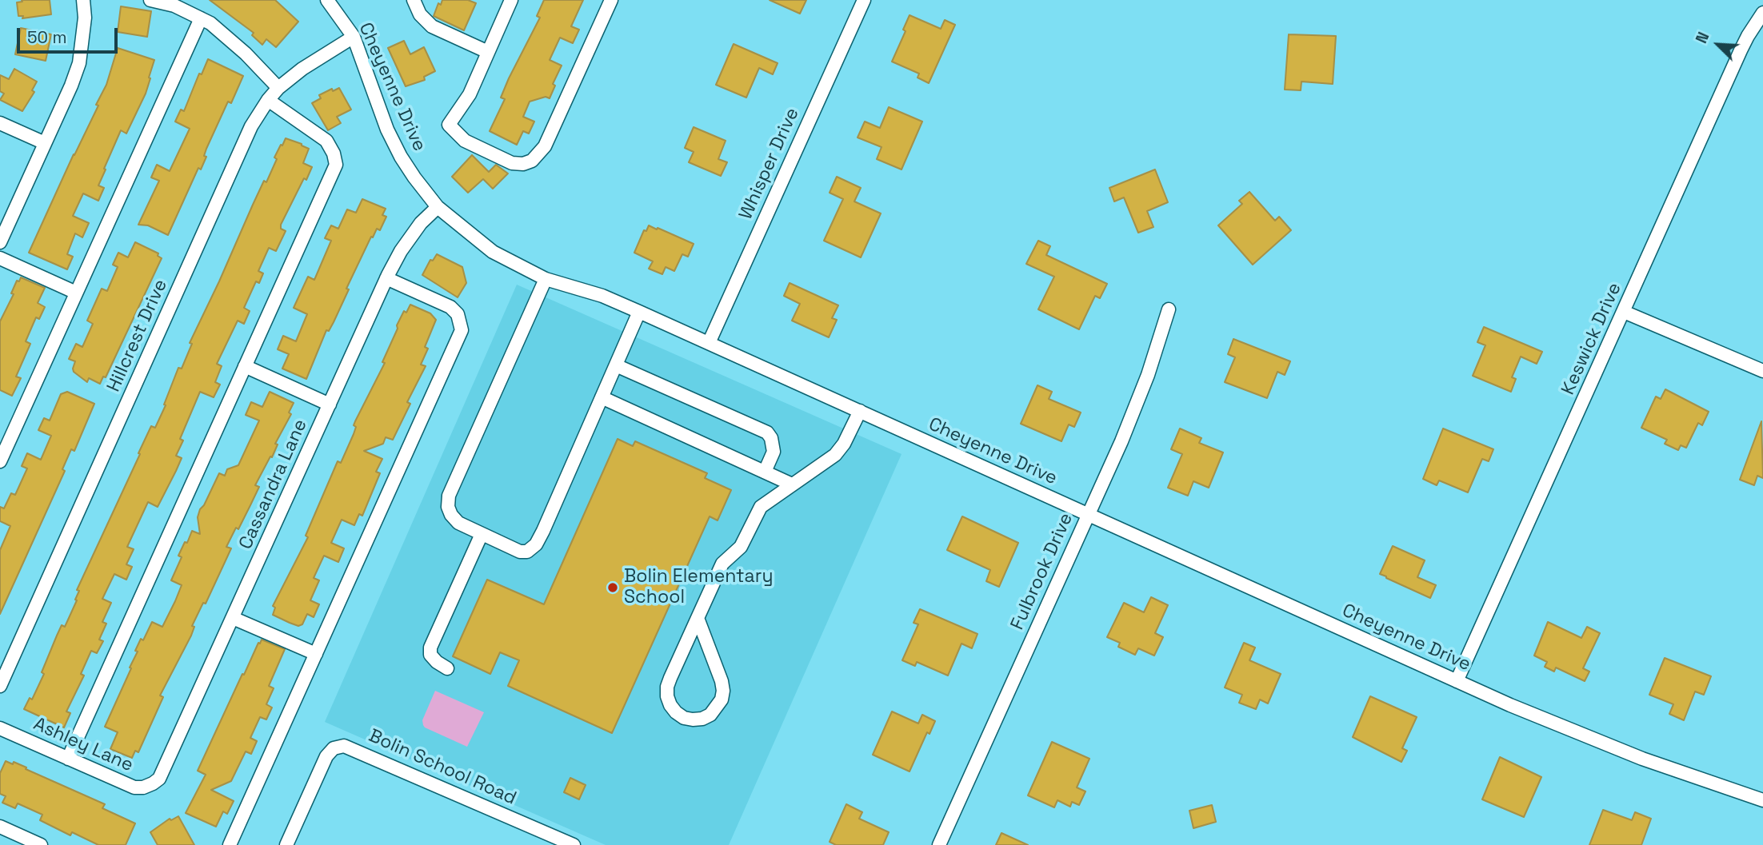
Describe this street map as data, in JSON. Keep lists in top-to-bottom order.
{
  "streets": {
    "street": [
      "Cheyenne Drive",
      "Whisper Drive",
      "Hillcrest Drive",
      "Keswick Drive",
      "Cassandra Lane",
      "Fulbrook Drive",
      "Ashley Lane",
      "Bolin School Road"
    ]
  },
  "crossings": [
    ["Cheyenne Drive", "Whisper Drive"],
    ["Cheyenne Drive", "Hillcrest Drive"],
    ["Cheyenne Drive", "Keswick Drive"],
    ["Cheyenne Drive", "Cassandra Lane"],
    ["Cheyenne Drive", "Fulbrook Drive"],
    ["Cassandra Lane", "Ashley Lane"]
  ],
  "places": ["Bolin Elementary School"],
  "scale_bar": "50 m",
  "north": "top left"
}
